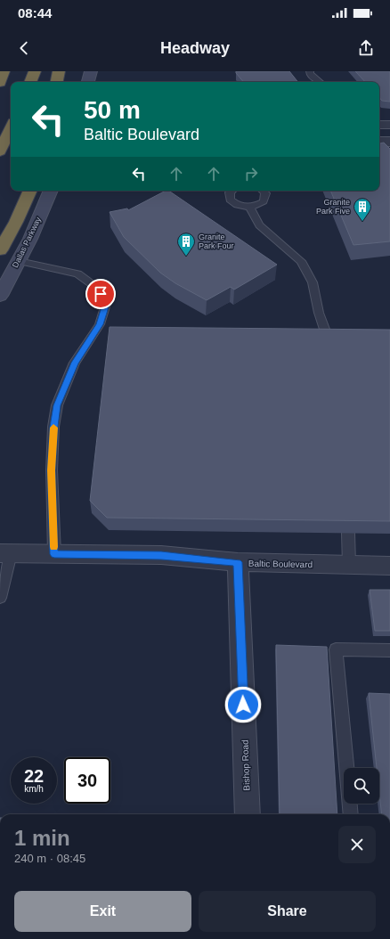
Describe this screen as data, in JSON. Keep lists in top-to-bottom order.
{
  "streets": {
    "main road": ["Dallas Parkway"],
    "street": ["Baltic Boulevard", "Bishop Road"]
  },
  "crossings": [
    ["Baltic Boulevard", "Bishop Road"]
  ],
  "places": {
    "building": ["Granite Park Five", "Granite Park Four"]
  },
  "page": {
    "status": "08:44",
    "header": "Headway",
    "turn": ["50 m", "Baltic Boulevard"],
    "speed": "22 km/h",
    "limit": "30",
    "heading": ["1 min", "240 m · 08:45"],
    "buttons": ["Exit", "Share"]
  }
}
